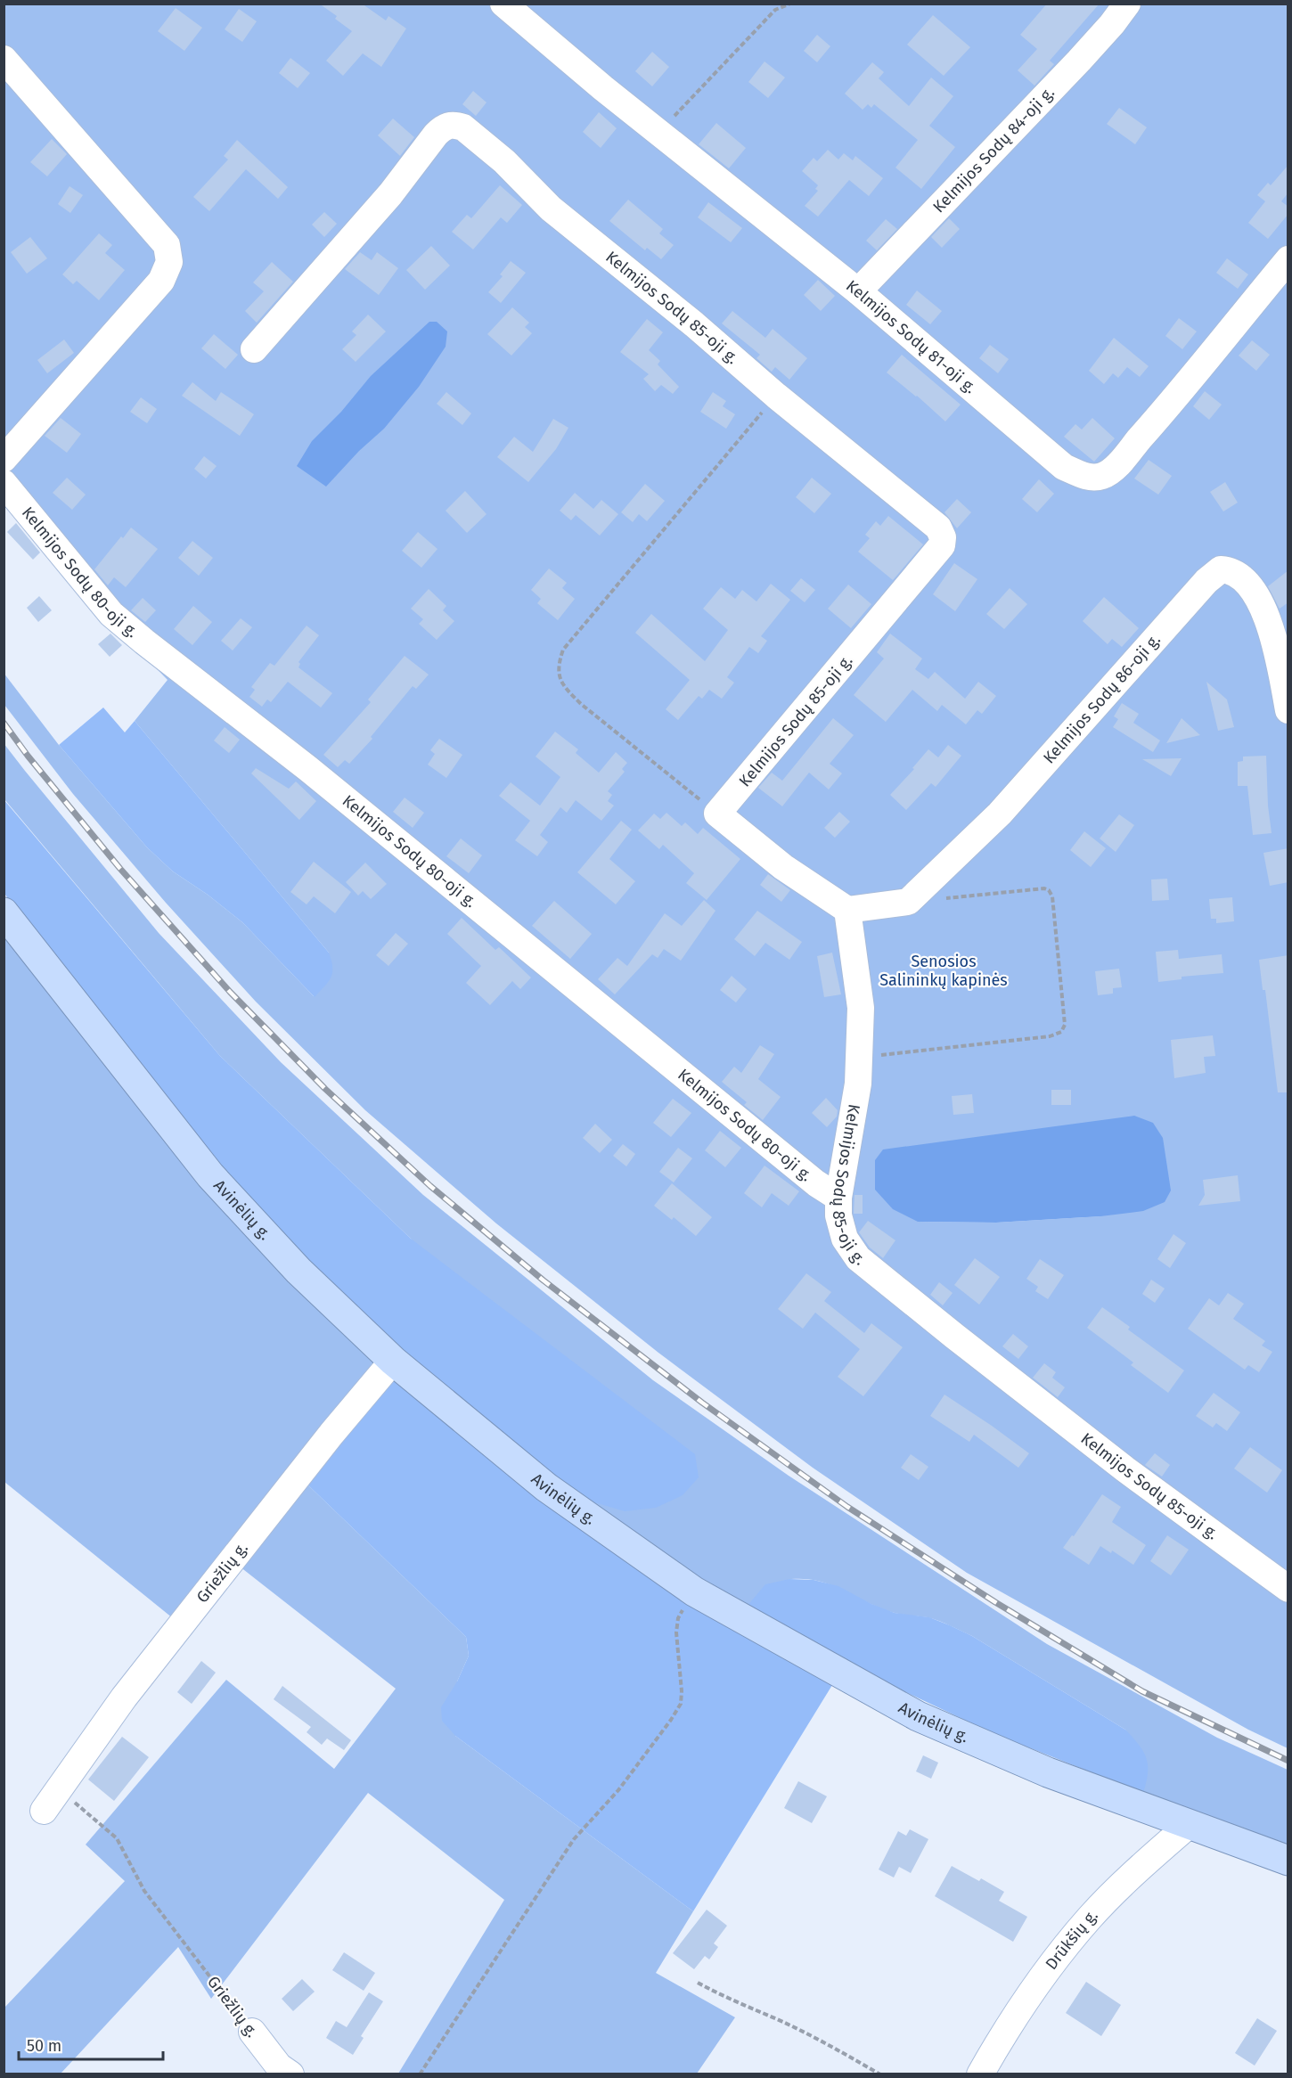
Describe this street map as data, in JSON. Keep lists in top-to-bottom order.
{
  "streets": {
    "main road": ["Avinėlių g."],
    "street": [
      "Kelmijos Sodų 84-oji g.",
      "Kelmijos Sodų 85-oji g.",
      "Kelmijos Sodų 81-oji g.",
      "Kelmijos Sodų 80-oji g.",
      "Kelmijos Sodų 86-oji g.",
      "Griežlių g.",
      "Drūkšių g."
    ]
  },
  "crossings": [
    ["Kelmijos Sodų 84-oji g.", "Kelmijos Sodų 81-oji g."],
    ["Kelmijos Sodų 85-oji g.", "Kelmijos Sodų 80-oji g."],
    ["Avinėlių g.", "Griežlių g."],
    ["Avinėlių g.", "Drūkšių g."]
  ],
  "parks": ["Senosios Salininkų kapinės"],
  "scale_bar": "50 m"
}
